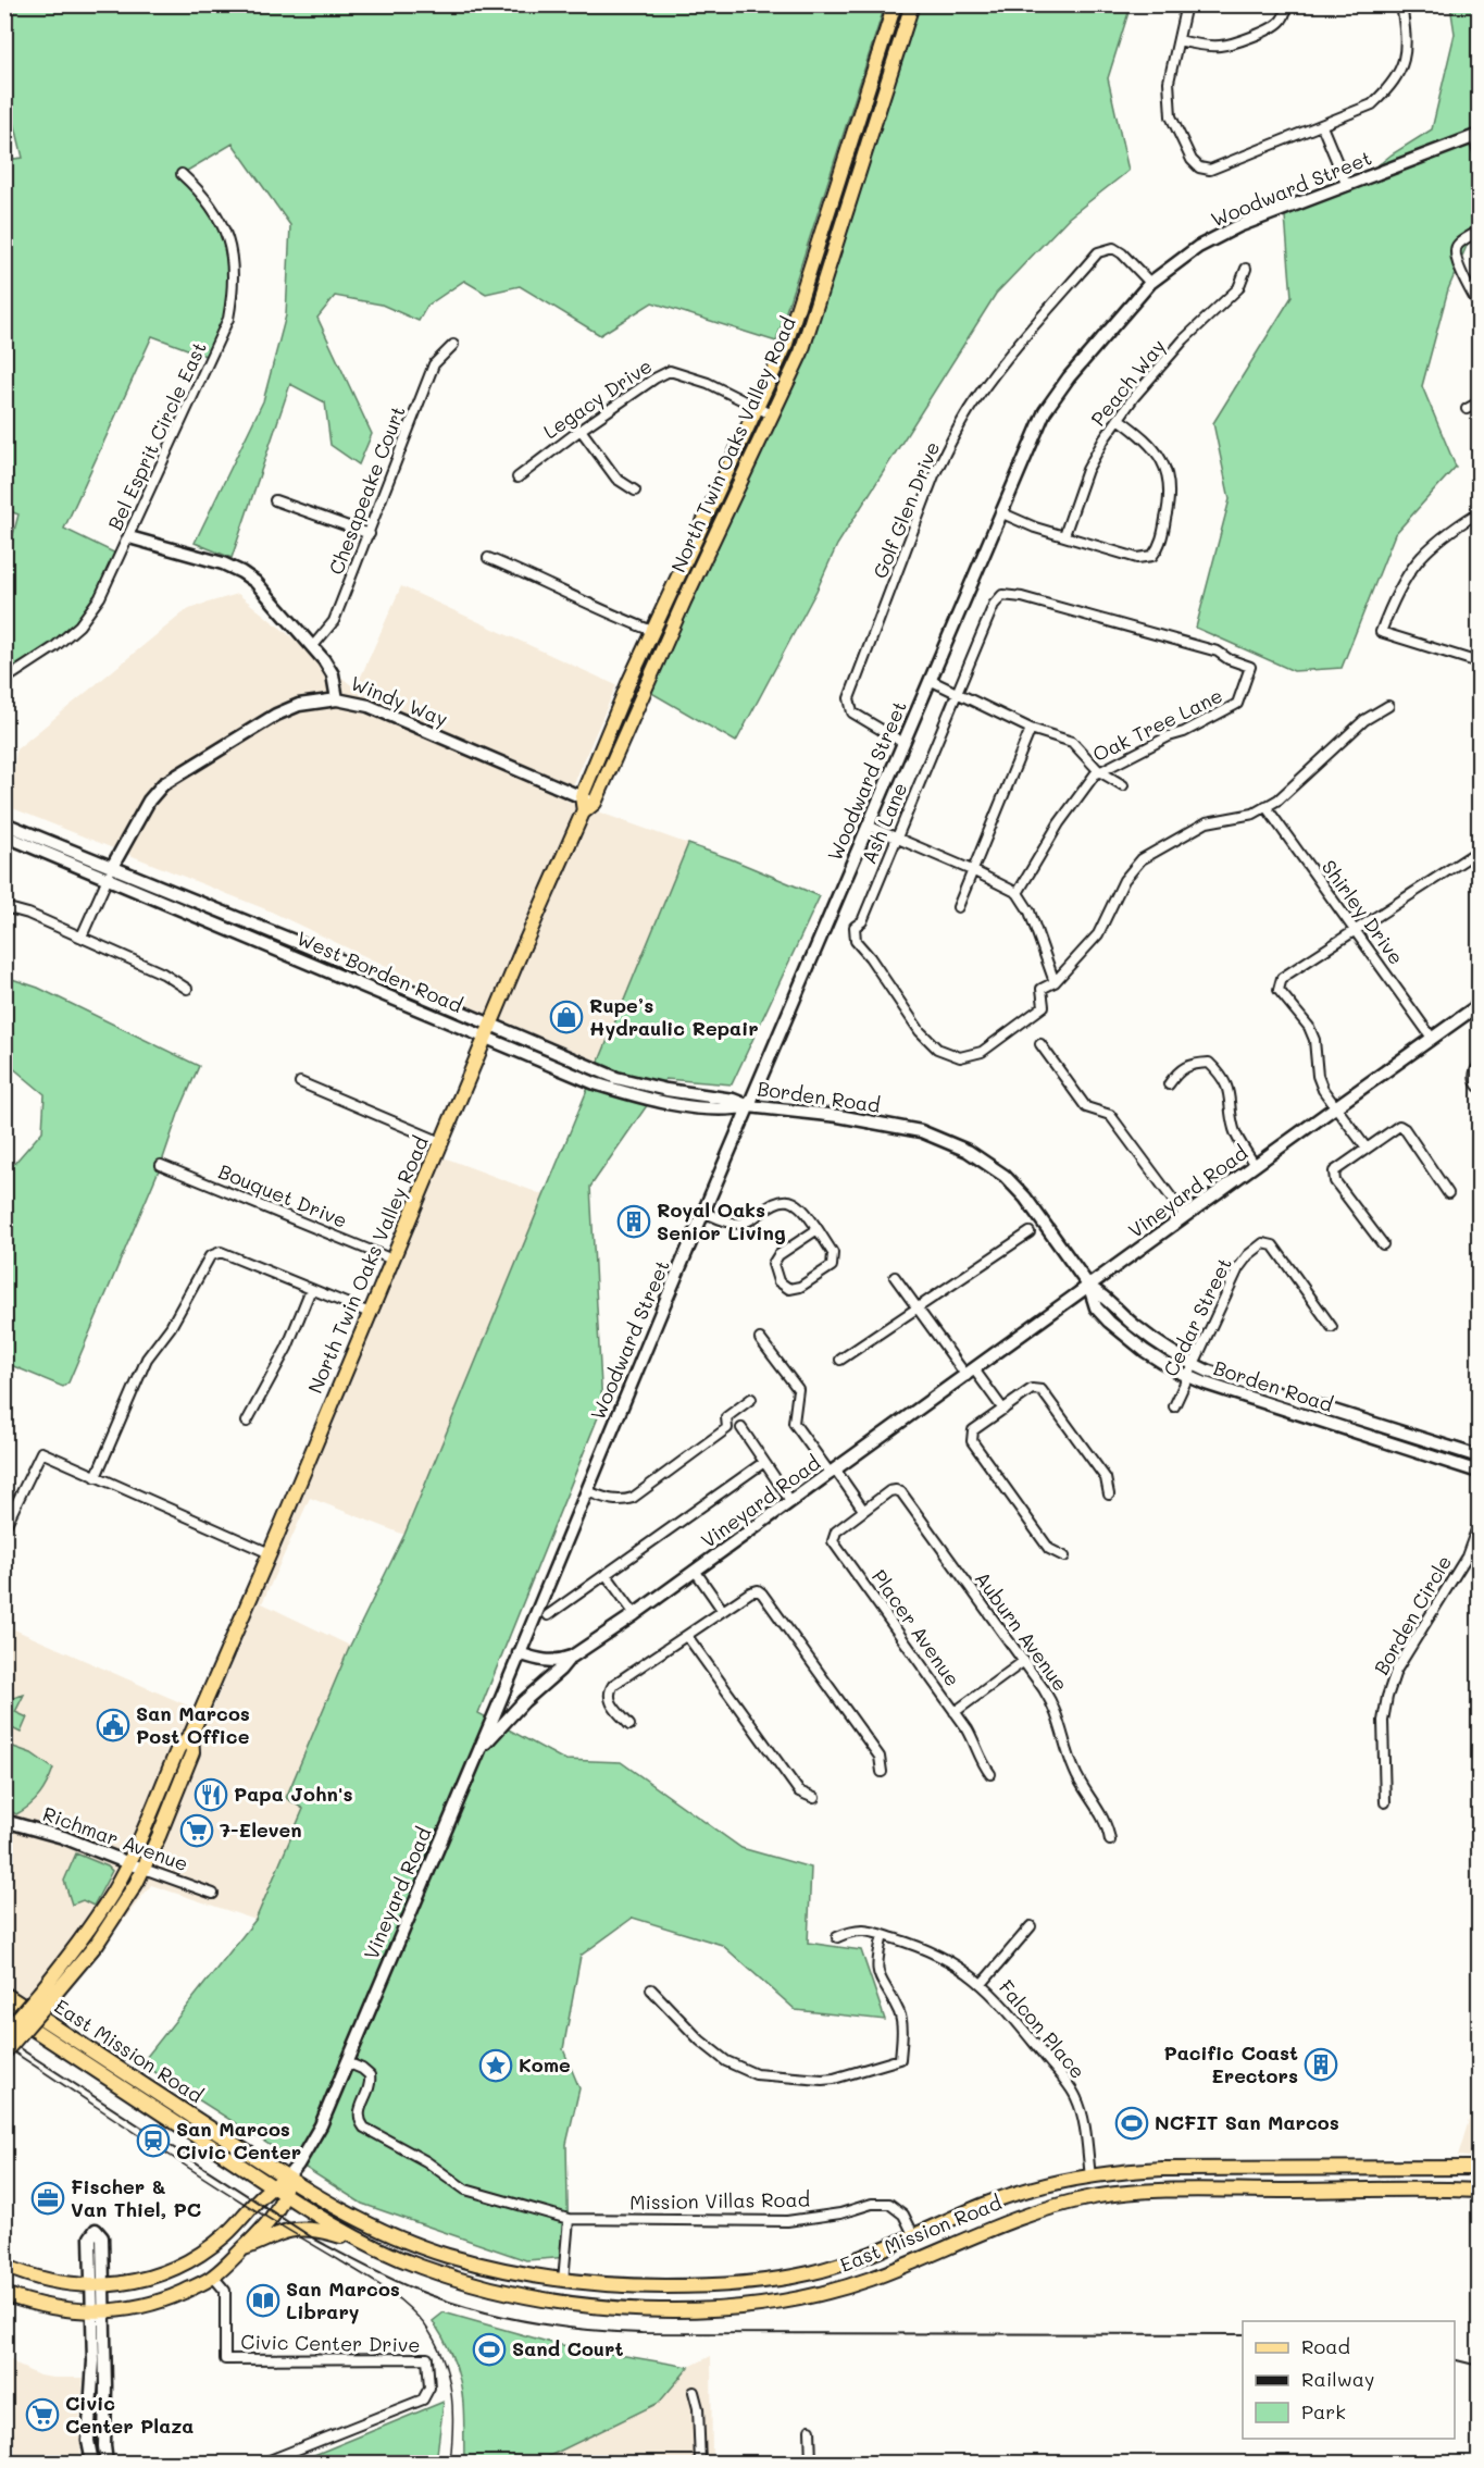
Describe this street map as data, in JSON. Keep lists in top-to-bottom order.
{
  "streets": {
    "main road": [
      "Woodward Street",
      "North Twin Oaks Valley Road",
      "Windy Way",
      "West Borden Road",
      "Borden Road",
      "Vineyard Road",
      "Richmar Avenue",
      "East Mission Road"
    ],
    "street": [
      "Peach Way",
      "Legacy Drive",
      "Bel Esprit Circle East",
      "Chesapeake Court",
      "Golf Glen Drive",
      "Oak Tree Lane",
      "Ash Lane",
      "Shirley Drive",
      "Bouquet Drive",
      "Cedar Street",
      "Borden Circle",
      "Placer Avenue",
      "Auburn Avenue",
      "Falcon Place",
      "Mission Villas Road",
      "Civic Center Drive"
    ]
  },
  "crossings": [
    ["Woodward Street", "Golf Glen Drive"],
    ["Woodward Street", "Borden Road"],
    ["Woodward Street", "Vineyard Road"],
    ["Legacy Drive", "North Twin Oaks Valley Road"],
    ["Bel Esprit Circle East", "Windy Way"],
    ["North Twin Oaks Valley Road", "Windy Way"],
    ["North Twin Oaks Valley Road", "West Borden Road"],
    ["North Twin Oaks Valley Road", "Borden Road"],
    ["North Twin Oaks Valley Road", "Bouquet Drive"],
    ["North Twin Oaks Valley Road", "Richmar Avenue"],
    ["Chesapeake Court", "Windy Way"],
    ["Oak Tree Lane", "Ash Lane"],
    ["Shirley Drive", "Vineyard Road"],
    ["West Borden Road", "Borden Road"],
    ["Borden Road", "Vineyard Road"],
    ["Borden Road", "Cedar Street"],
    ["Vineyard Road", "East Mission Road"],
    ["Placer Avenue", "Auburn Avenue"],
    ["Falcon Place", "East Mission Road"],
    ["East Mission Road", "Mission Villas Road"]
  ],
  "places": {
    "shop": ["Rupe’s Hydraulic Repair"],
    "building": ["Royal Oaks Senior Living", "Pacific Coast Erectors"],
    "public building": ["San Marcos Post Office"],
    "restaurant": ["Papa John's"],
    "supermarket": ["7-Eleven", "Civic Center Plaza"],
    "place": ["Kome"],
    "sports": ["NCFIT San Marcos", "Sand Court"],
    "station": ["San Marcos Civic Center"],
    "office": ["Fischer & Van Thiel, PC"],
    "library": ["San Marcos Library"]
  },
  "legend": ["Road", "Railway", "Park"]
}
